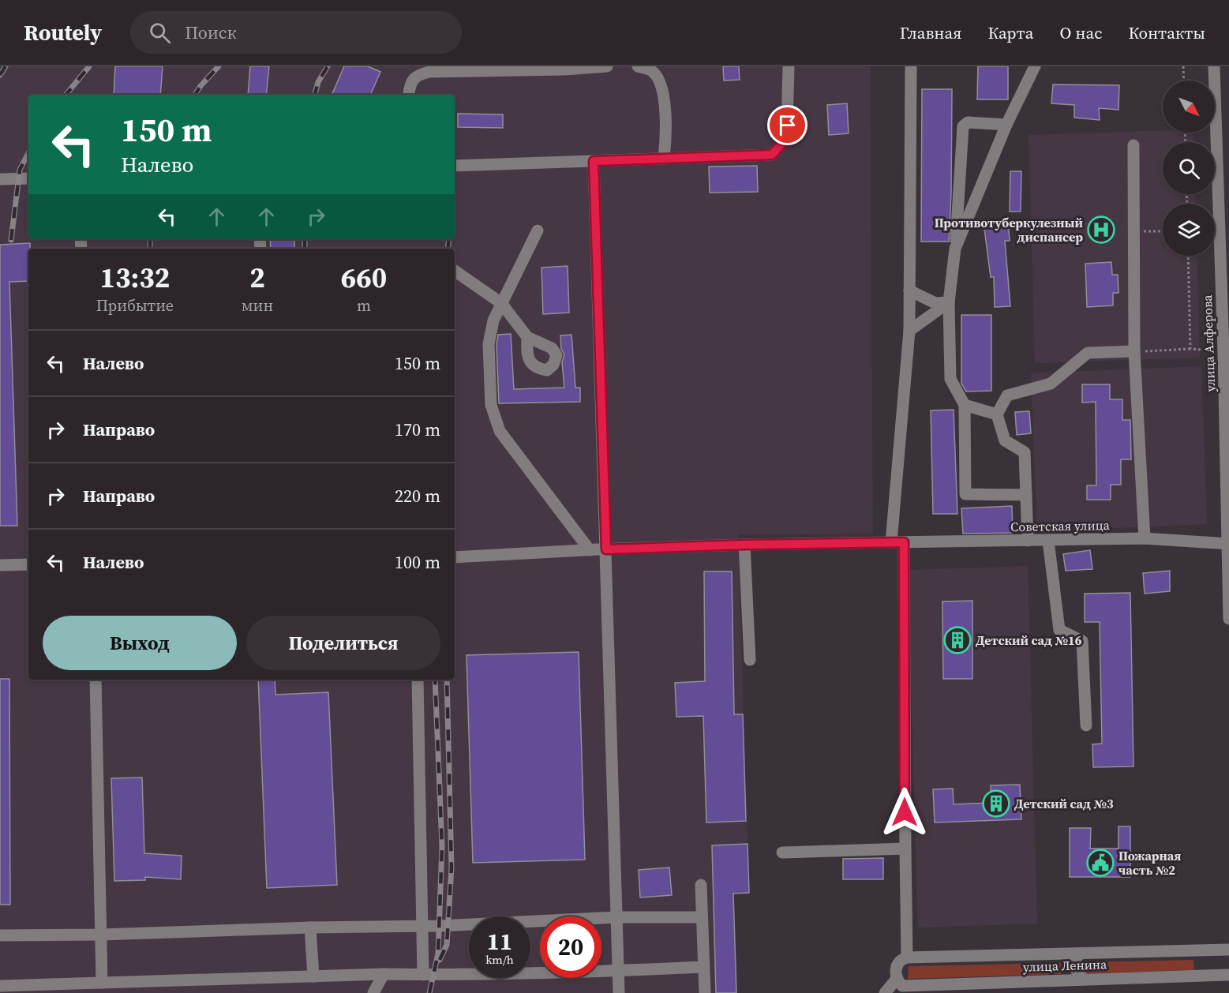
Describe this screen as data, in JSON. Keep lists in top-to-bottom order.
{
  "streets": {
    "street": ["улица Алферова", "Советская улица", "улица Ленина"]
  },
  "crossings": [
    ["улица Алферова", "Советская улица"]
  ],
  "places": {
    "hospital": ["Противотуберкулезный диспансер"],
    "building": ["Детский сад №16", "Детский сад №3"],
    "public building": ["Пожарная часть №2"]
  },
  "north": "bottom right",
  "page": {
    "header": "Routely",
    "search": "Поиск",
    "nav": [
      "Главная",
      "Карта",
      "О нас",
      "Контакты"
    ],
    "turn": ["150 m", "Налево"],
    "eta": [
      "13:32",
      "Прибытие",
      "2",
      "мин",
      "660",
      "m"
    ],
    "list": [
      {
        "name": "Налево",
        "value": "150 m"
      },
      {
        "name": "Направо",
        "value": "170 m"
      },
      {
        "name": "Направо",
        "value": "220 m"
      },
      {
        "name": "Налево",
        "value": "100 m"
      }
    ],
    "buttons": ["Выход", "Поделиться"],
    "speed": "11 km/h",
    "limit": "20"
  }
}
